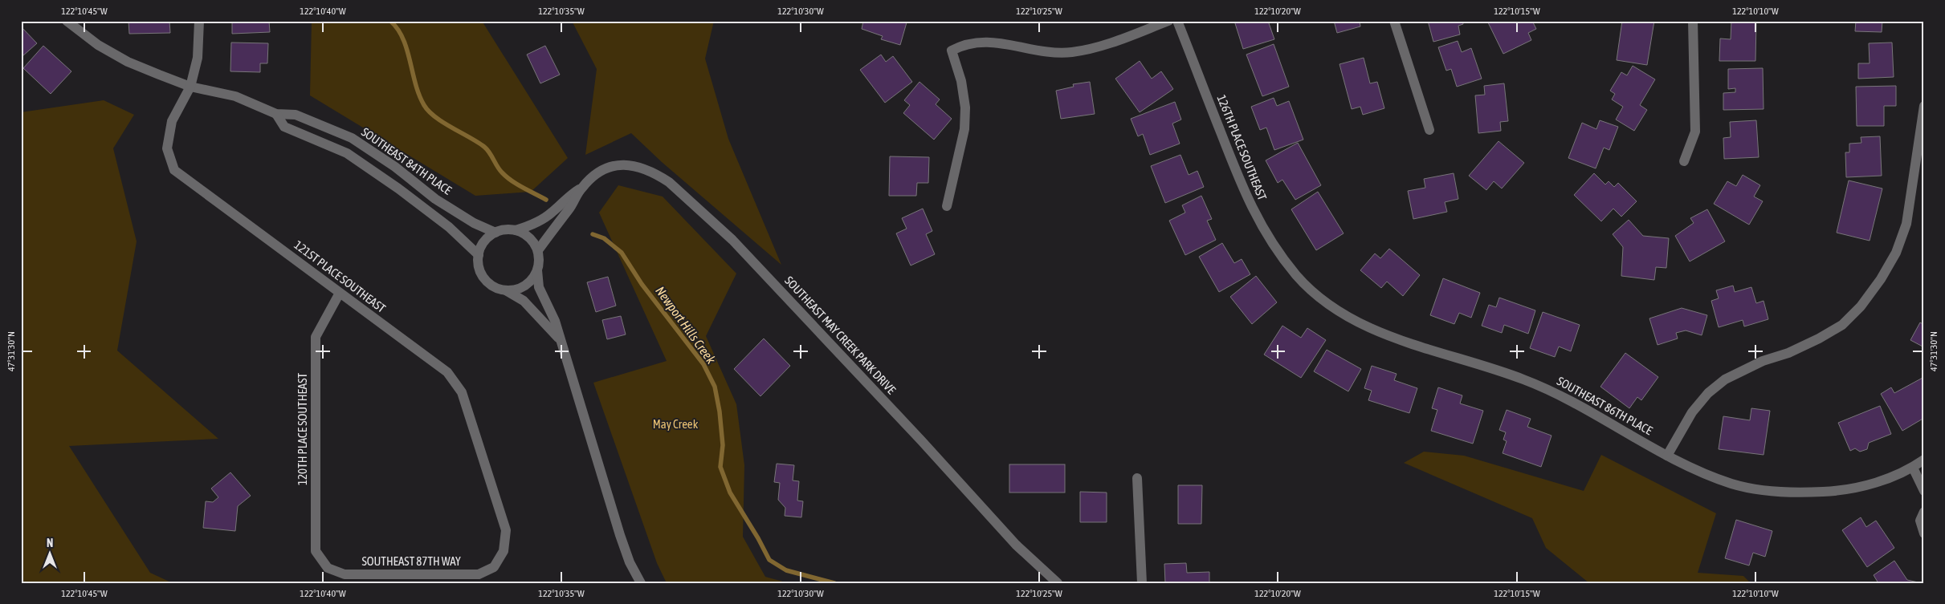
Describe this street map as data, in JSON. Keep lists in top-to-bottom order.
{
  "streets": {
    "street": [
      "126TH PLACE SOUTHEAST",
      "SOUTHEAST 84TH PLACE",
      "121ST PLACE SOUTHEAST",
      "SOUTHEAST MAY CREEK PARK DRIVE",
      "SOUTHEAST 86TH PLACE",
      "120TH PLACE SOUTHEAST",
      "SOUTHEAST 87TH WAY"
    ]
  },
  "crossings": [
    ["126TH PLACE SOUTHEAST", "SOUTHEAST 86TH PLACE"],
    ["SOUTHEAST 84TH PLACE", "121ST PLACE SOUTHEAST"],
    ["SOUTHEAST 84TH PLACE", "SOUTHEAST MAY CREEK PARK DRIVE"],
    ["121ST PLACE SOUTHEAST", "120TH PLACE SOUTHEAST"],
    ["121ST PLACE SOUTHEAST", "SOUTHEAST 87TH WAY"],
    ["120TH PLACE SOUTHEAST", "SOUTHEAST 87TH WAY"]
  ],
  "water": ["Newport Hills Creek"],
  "parks": ["May Creek"],
  "north": "top",
  "coordinates": [
    "122°10'45\"W",
    "122°10'40\"W",
    "122°10'35\"W",
    "122°10'30\"W",
    "122°10'25\"W",
    "122°10'20\"W",
    "122°10'15\"W",
    "122°10'10\"W",
    "47°31'30\"N"
  ]
}
